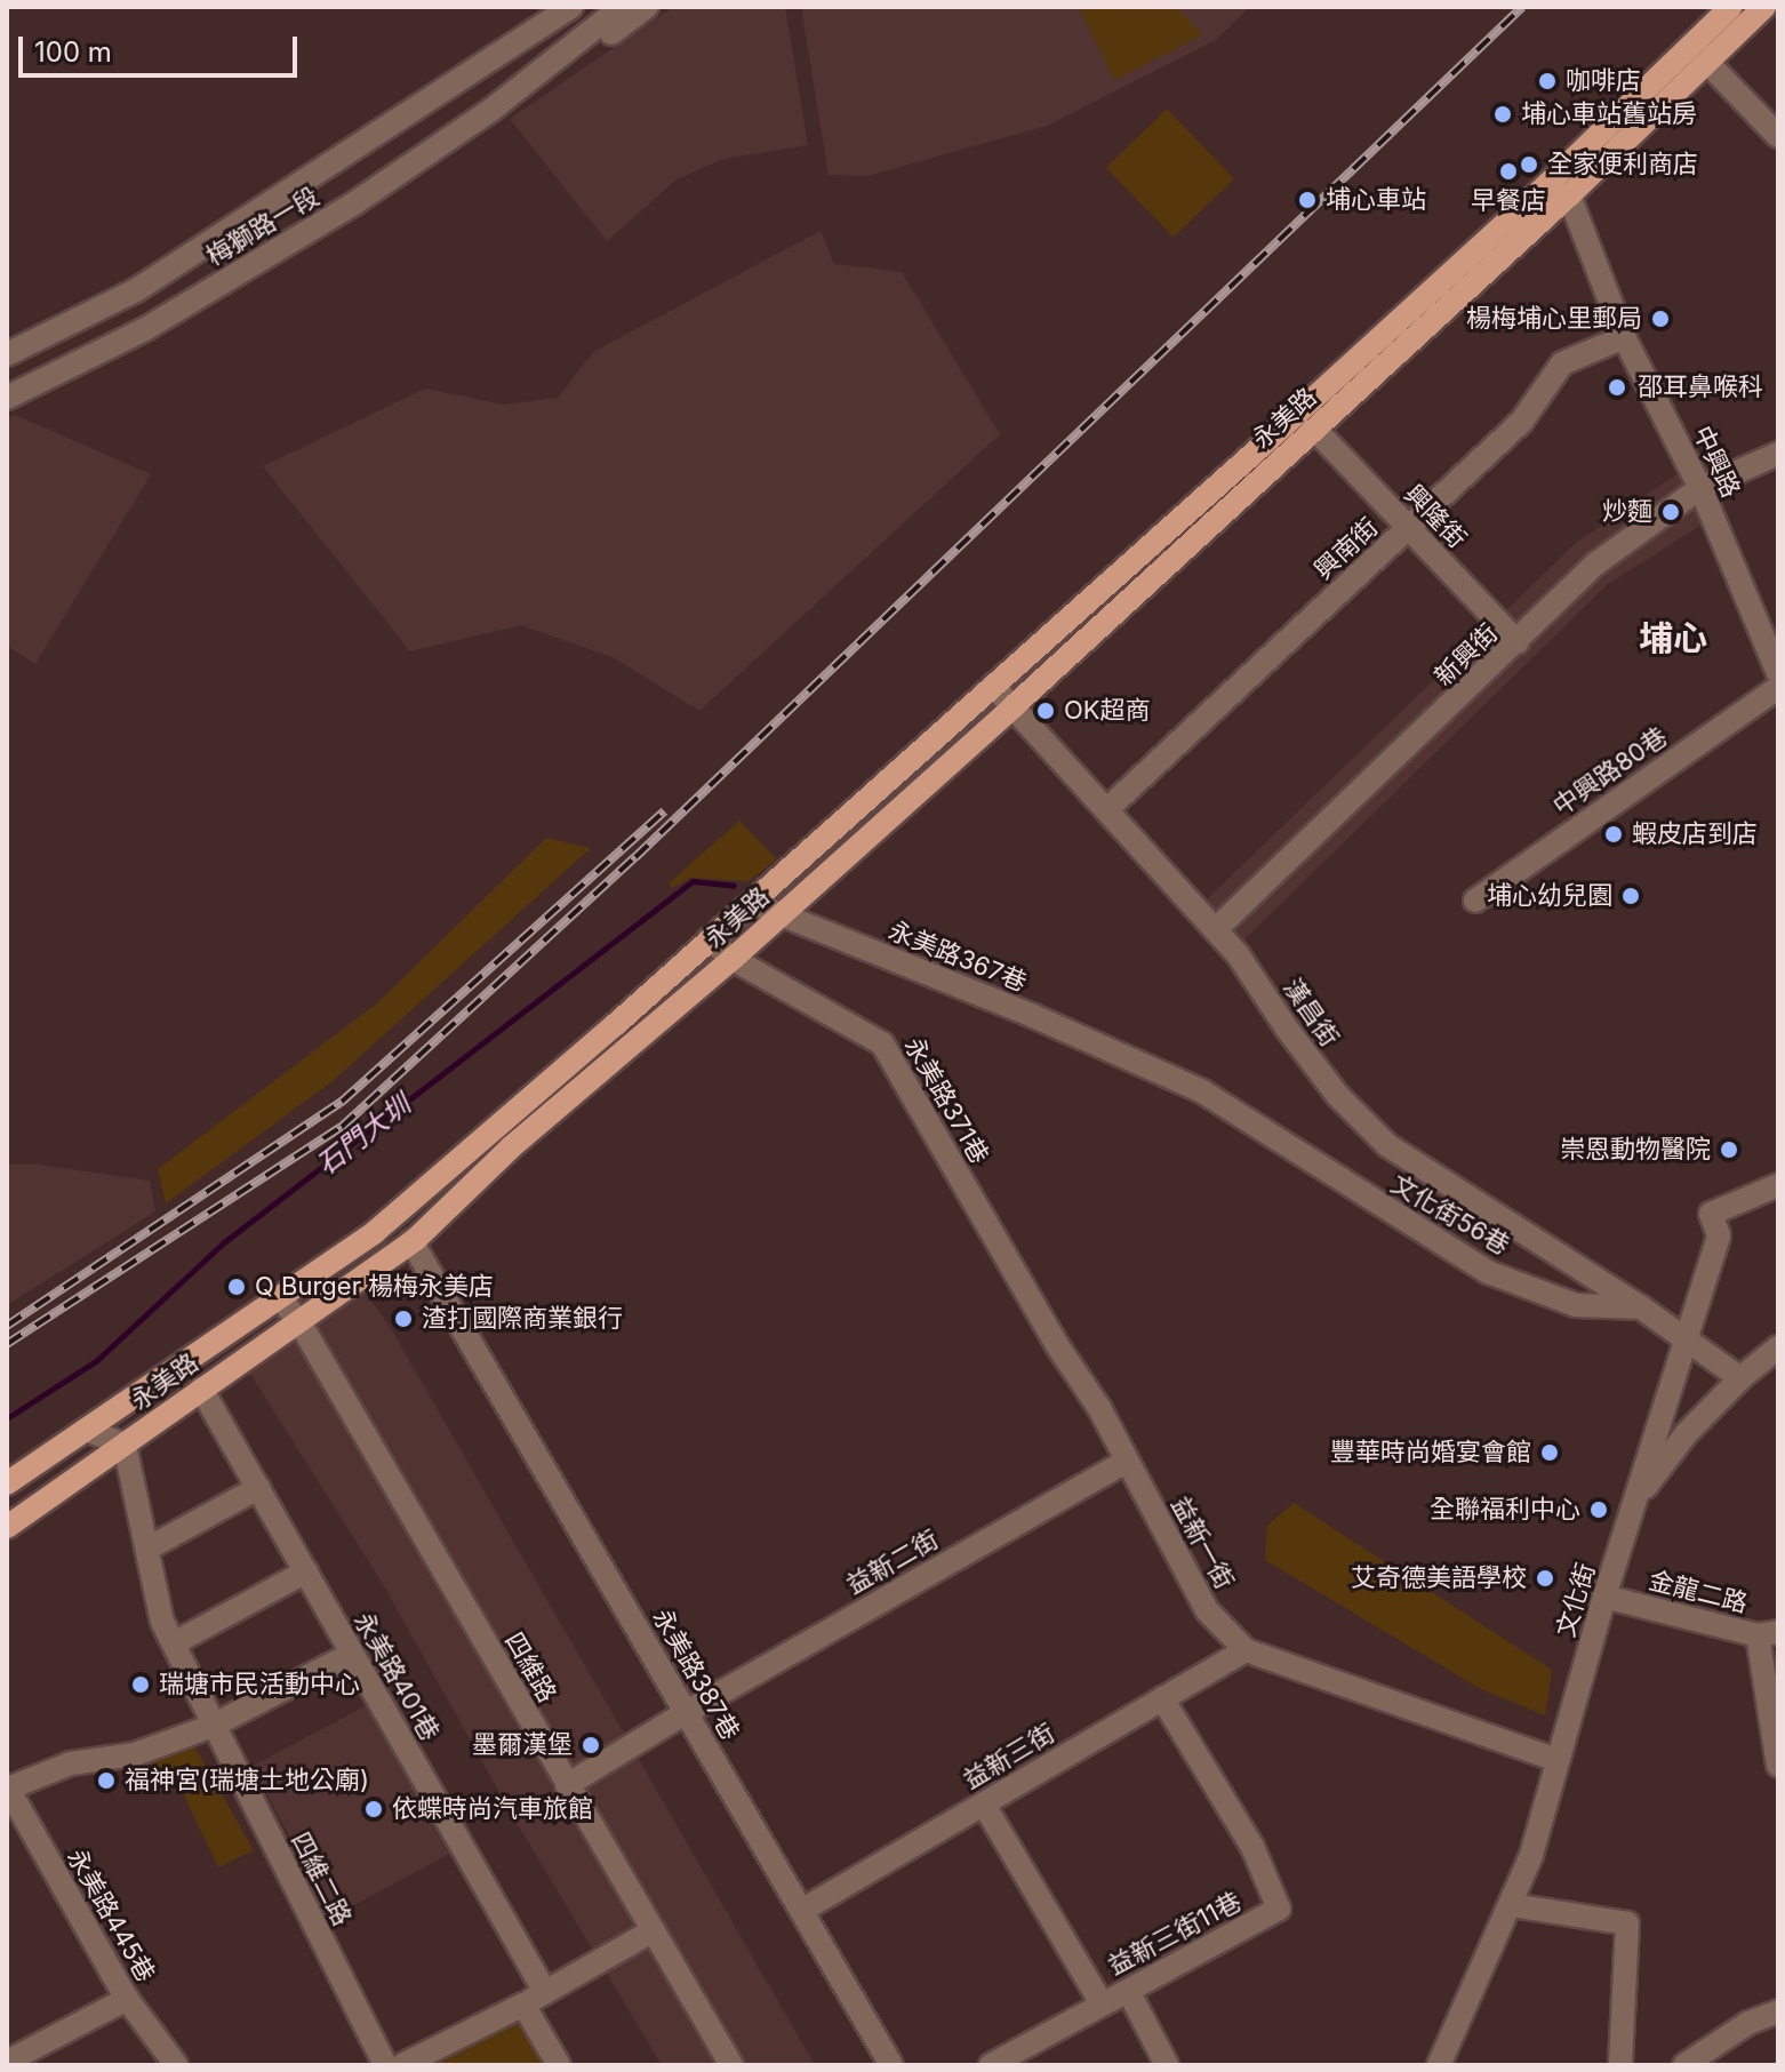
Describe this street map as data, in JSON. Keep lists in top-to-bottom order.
{
  "streets": {
    "main road": ["永美路"],
    "street": [
      "梅獅路一段",
      "中興路",
      "興隆街",
      "興南街",
      "新興街",
      "中興路80巷",
      "永美路367巷",
      "漢昌街",
      "永美路371巷",
      "文化街56巷",
      "益新一街",
      "益新二街",
      "金龍二路",
      "文化街",
      "四維路",
      "永美路387巷",
      "永美路401巷",
      "益新三街",
      "四維二路",
      "永美路445巷",
      "益新三街11巷"
    ]
  },
  "crossings": [
    ["永美路", "中興路"],
    ["永美路", "興隆街"],
    ["永美路", "永美路367巷"],
    ["永美路", "漢昌街"],
    ["永美路", "永美路371巷"],
    ["永美路", "四維路"],
    ["永美路", "永美路387巷"],
    ["永美路", "永美路401巷"],
    ["永美路", "四維二路"],
    ["中興路", "興南街"],
    ["中興路", "新興街"],
    ["興隆街", "興南街"],
    ["興隆街", "新興街"],
    ["興南街", "漢昌街"],
    ["新興街", "漢昌街"],
    ["永美路367巷", "文化街56巷"],
    ["漢昌街", "文化街56巷"],
    ["永美路371巷", "益新一街"],
    ["益新一街", "益新二街"],
    ["益新一街", "文化街"],
    ["益新一街", "益新三街"],
    ["益新二街", "四維路"],
    ["益新二街", "永美路387巷"],
    ["金龍二路", "文化街"],
    ["永美路387巷", "益新三街"],
    ["益新三街", "益新三街11巷"]
  ],
  "districts": ["埔心"],
  "water": ["石門大圳"],
  "places": [
    "咖啡店",
    "埔心車站舊站房",
    "全家便利商店",
    "早餐店",
    "埔心車站",
    "楊梅埔心里郵局",
    "邵耳鼻喉科",
    "炒麵",
    "OK超商",
    "蝦皮店到店",
    "埔心幼兒園",
    "崇恩動物醫院",
    "Q Burger 楊梅永美店",
    "渣打國際商業銀行",
    "豐華時尚婚宴會館",
    "全聯福利中心",
    "艾奇德美語學校",
    "瑞塘市民活動中心",
    "墨爾漢堡",
    "福神宮(瑞塘土地公廟)",
    "依蝶時尚汽車旅館"
  ],
  "scale_bar": "100 m"
}
